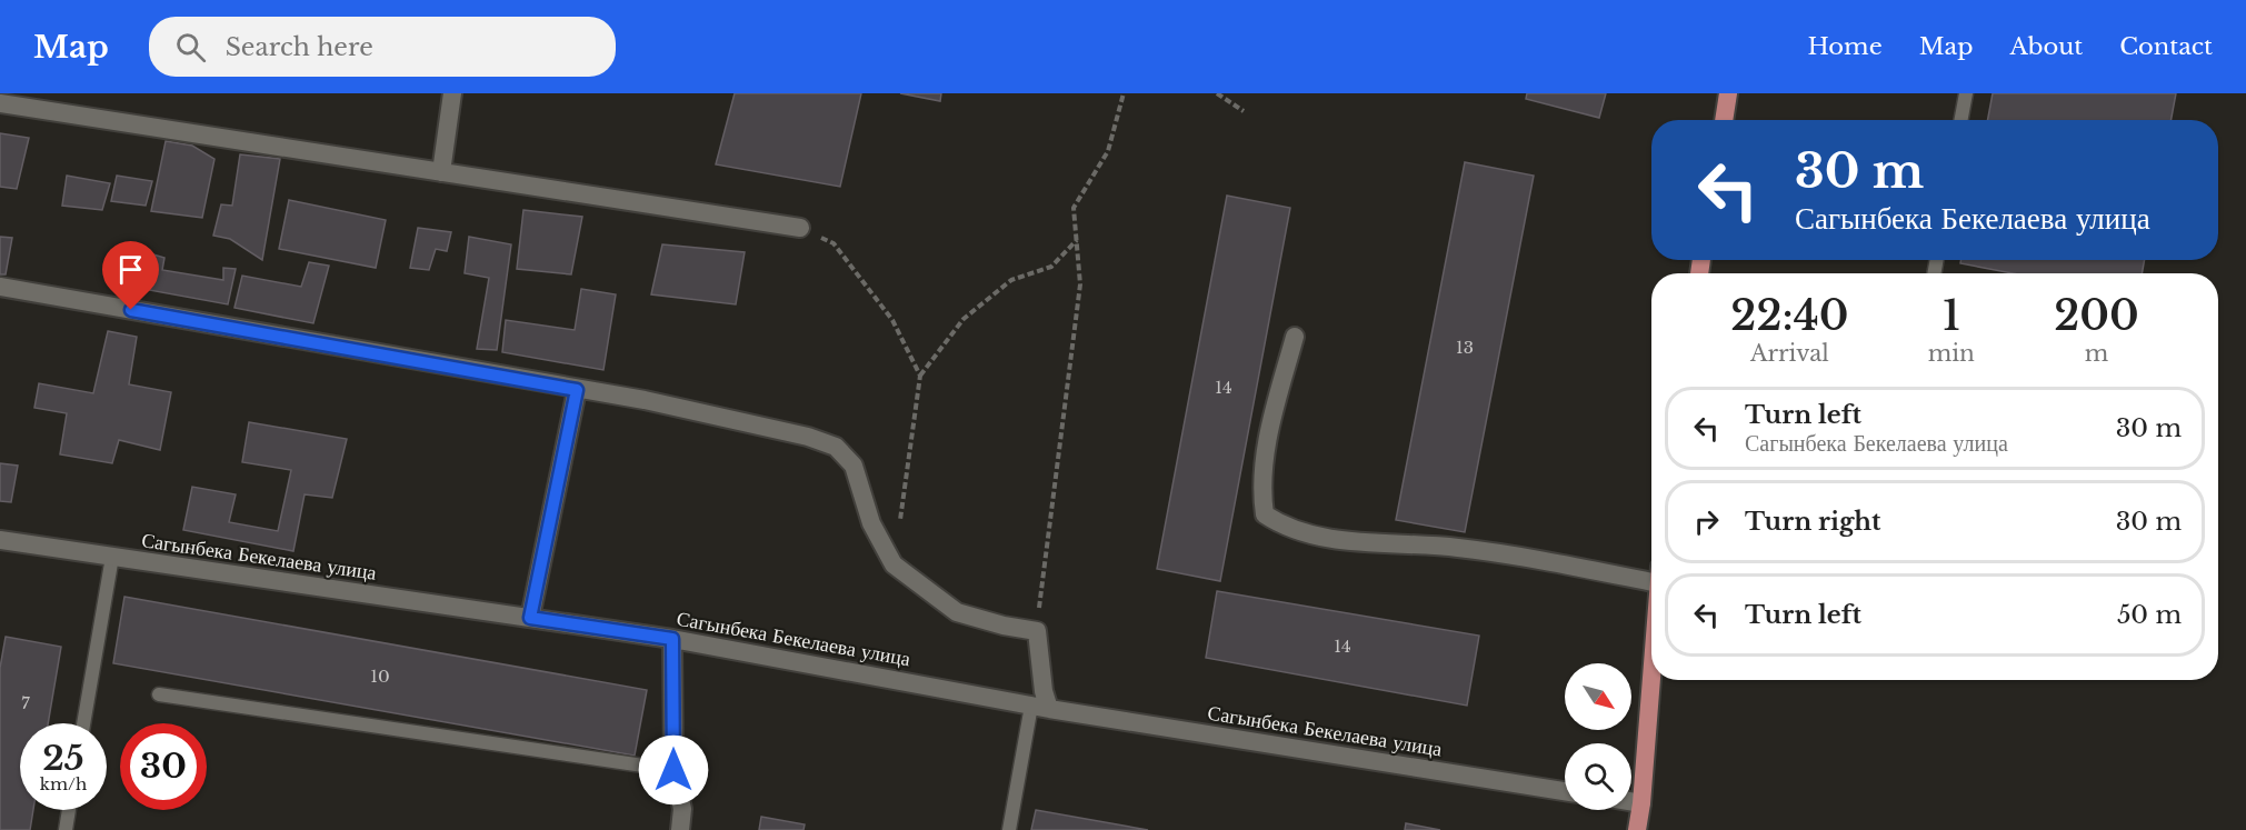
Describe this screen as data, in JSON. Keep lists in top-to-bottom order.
{
  "streets": {
    "street": ["Сагынбека Бекелаева улица"]
  },
  "house_numbers": [
    "13",
    "14",
    "14",
    "10",
    "7"
  ],
  "north": "bottom right",
  "page": {
    "header": "Map",
    "search": "Search here",
    "nav": [
      "Home",
      "Map",
      "About",
      "Contact"
    ],
    "turn": ["30 m", "Сагынбека Бекелаева улица"],
    "eta": [
      "22:40",
      "Arrival",
      "1",
      "min",
      "200",
      "m"
    ],
    "list": [
      {
        "name": "Turn left",
        "note": "Сагынбека Бекелаева улица",
        "value": "30 m"
      },
      {
        "name": "Turn right",
        "value": "30 m"
      },
      {
        "name": "Turn left",
        "value": "50 m"
      }
    ],
    "speed": "25 km/h",
    "limit": "30"
  }
}
